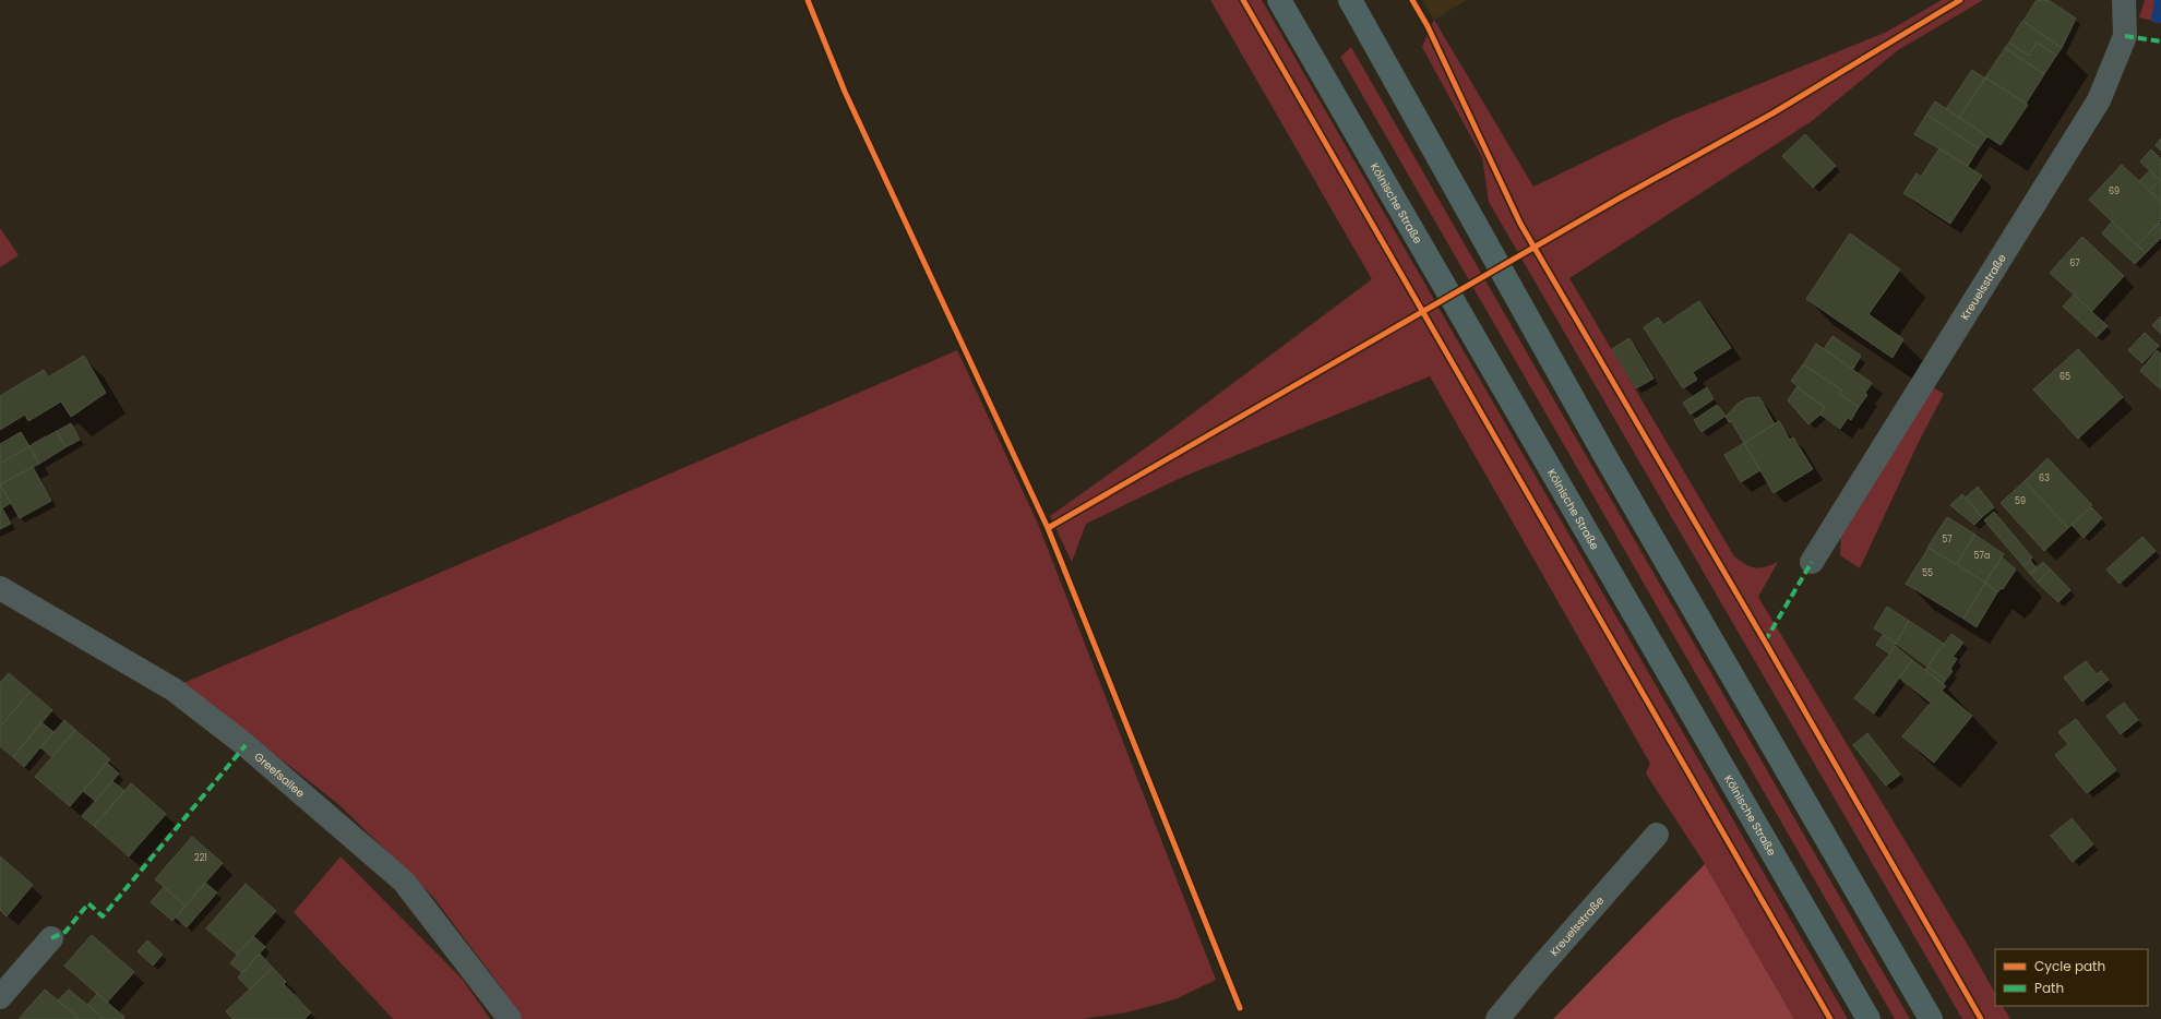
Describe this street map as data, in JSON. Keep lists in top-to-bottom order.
{
  "streets": {
    "main road": ["Kölnische Straße"],
    "street": ["Kreuelsstraße", "Greefsallee"]
  },
  "house_numbers": [
    "69",
    "67",
    "65",
    "63",
    "59",
    "57",
    "57a",
    "55",
    "221"
  ],
  "legend": ["Cycle path", "Path"]
}
